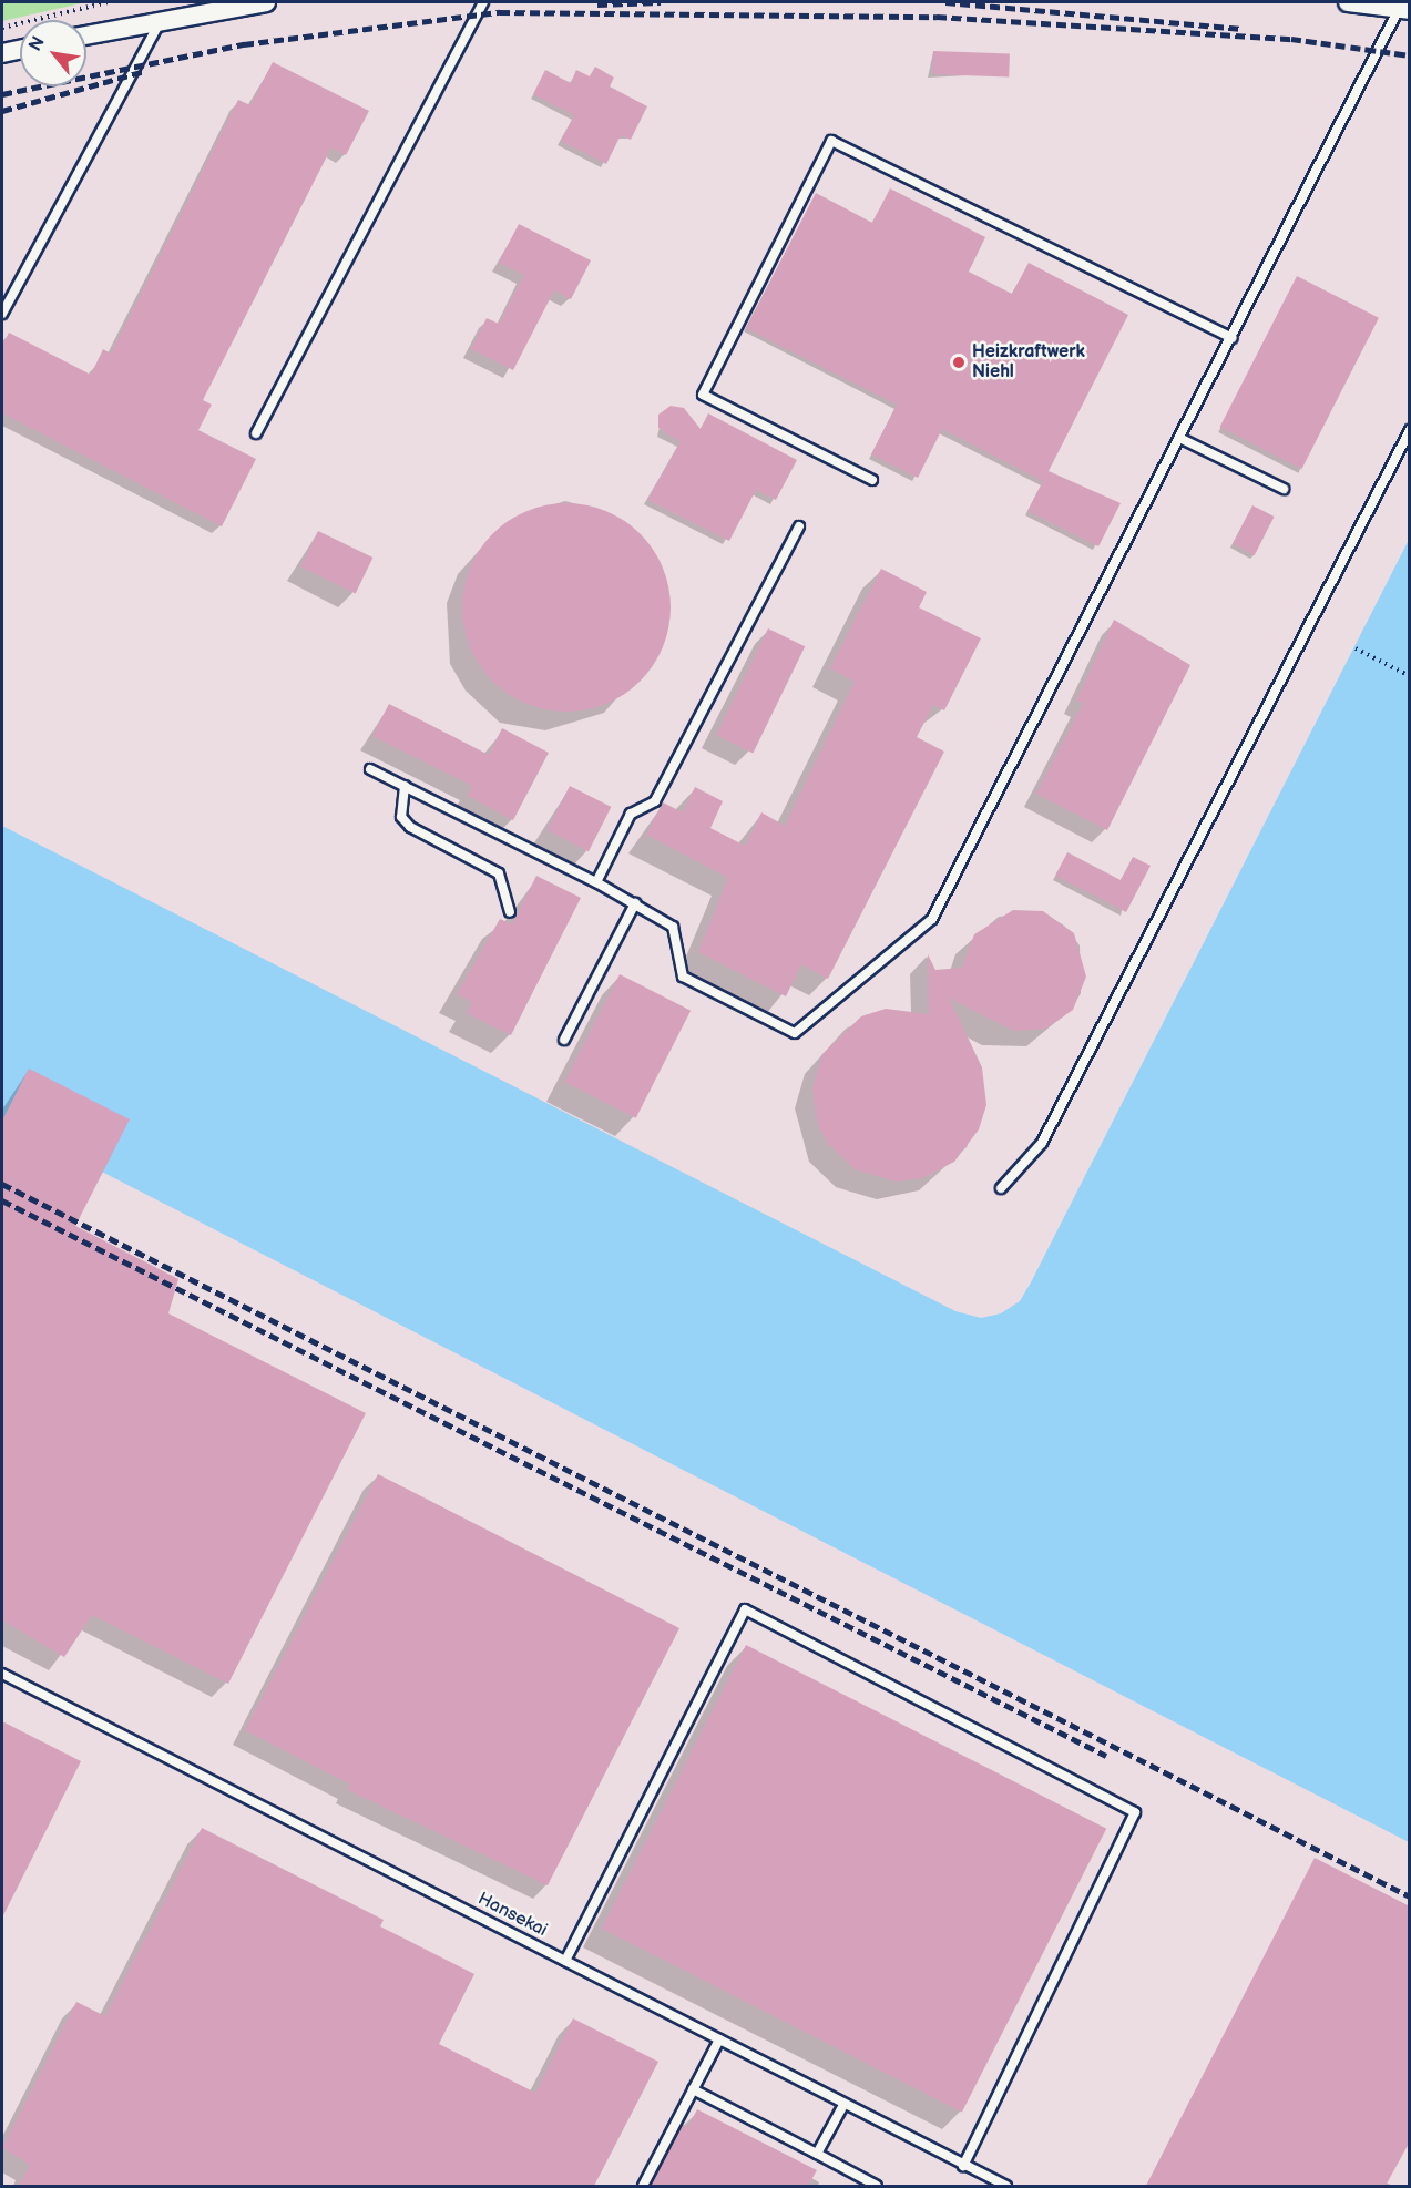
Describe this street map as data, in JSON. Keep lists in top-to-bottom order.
{
  "streets": {
    "lane": ["Hansekai"]
  },
  "places": ["Heizkraftwerk Niehl"],
  "north": "top left"
}
